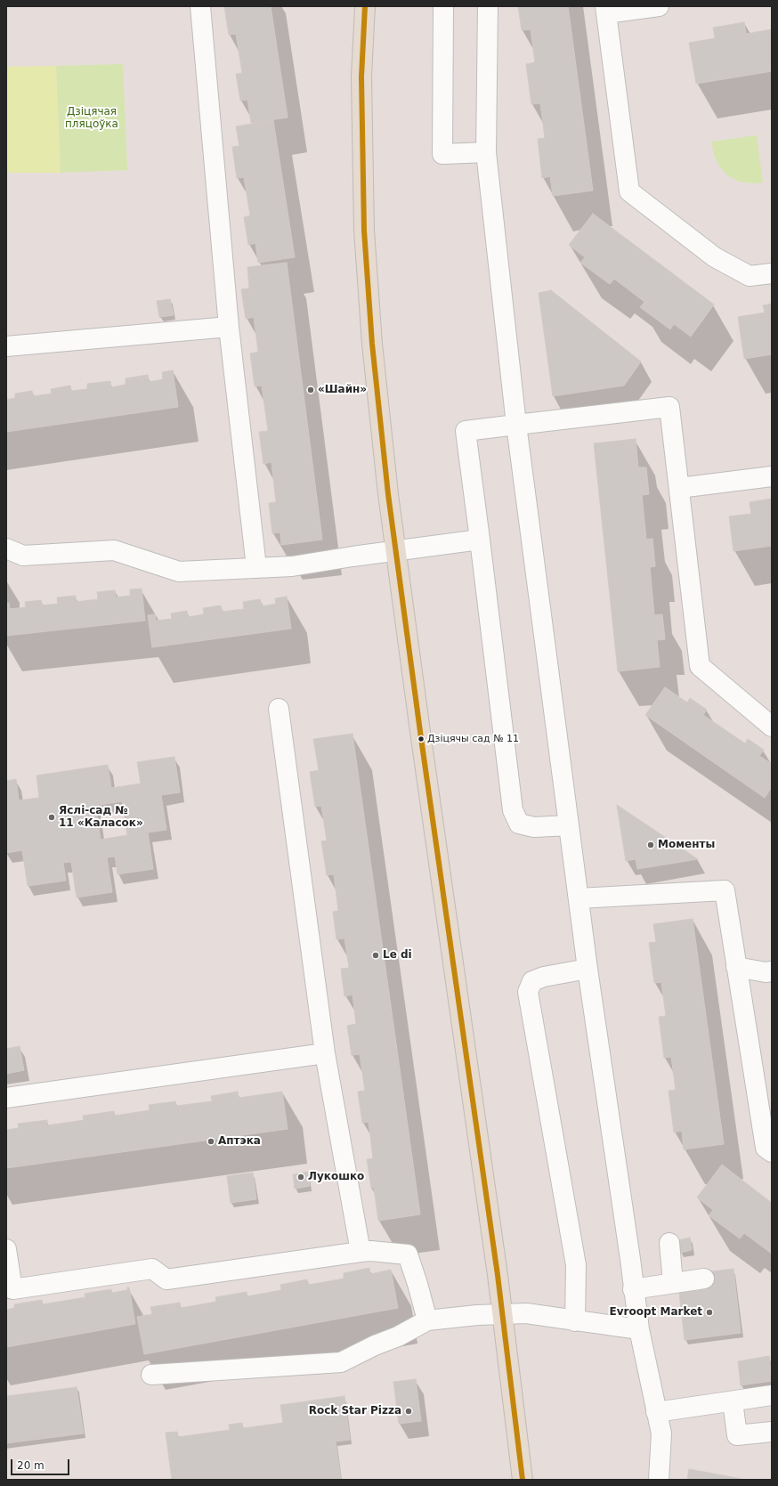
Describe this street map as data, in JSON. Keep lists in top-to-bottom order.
{
  "parks": ["Дзіцячая пляцоўка"],
  "places": [
    "«Шайн»",
    "Дзіцячы сад № 11",
    "Яслі-сад № 11 «Каласок»",
    "Моменты",
    "Le di",
    "Аптэка",
    "Лукошко",
    "Evroopt Market",
    "Rock Star Pizza"
  ],
  "scale_bar": "20 m"
}
